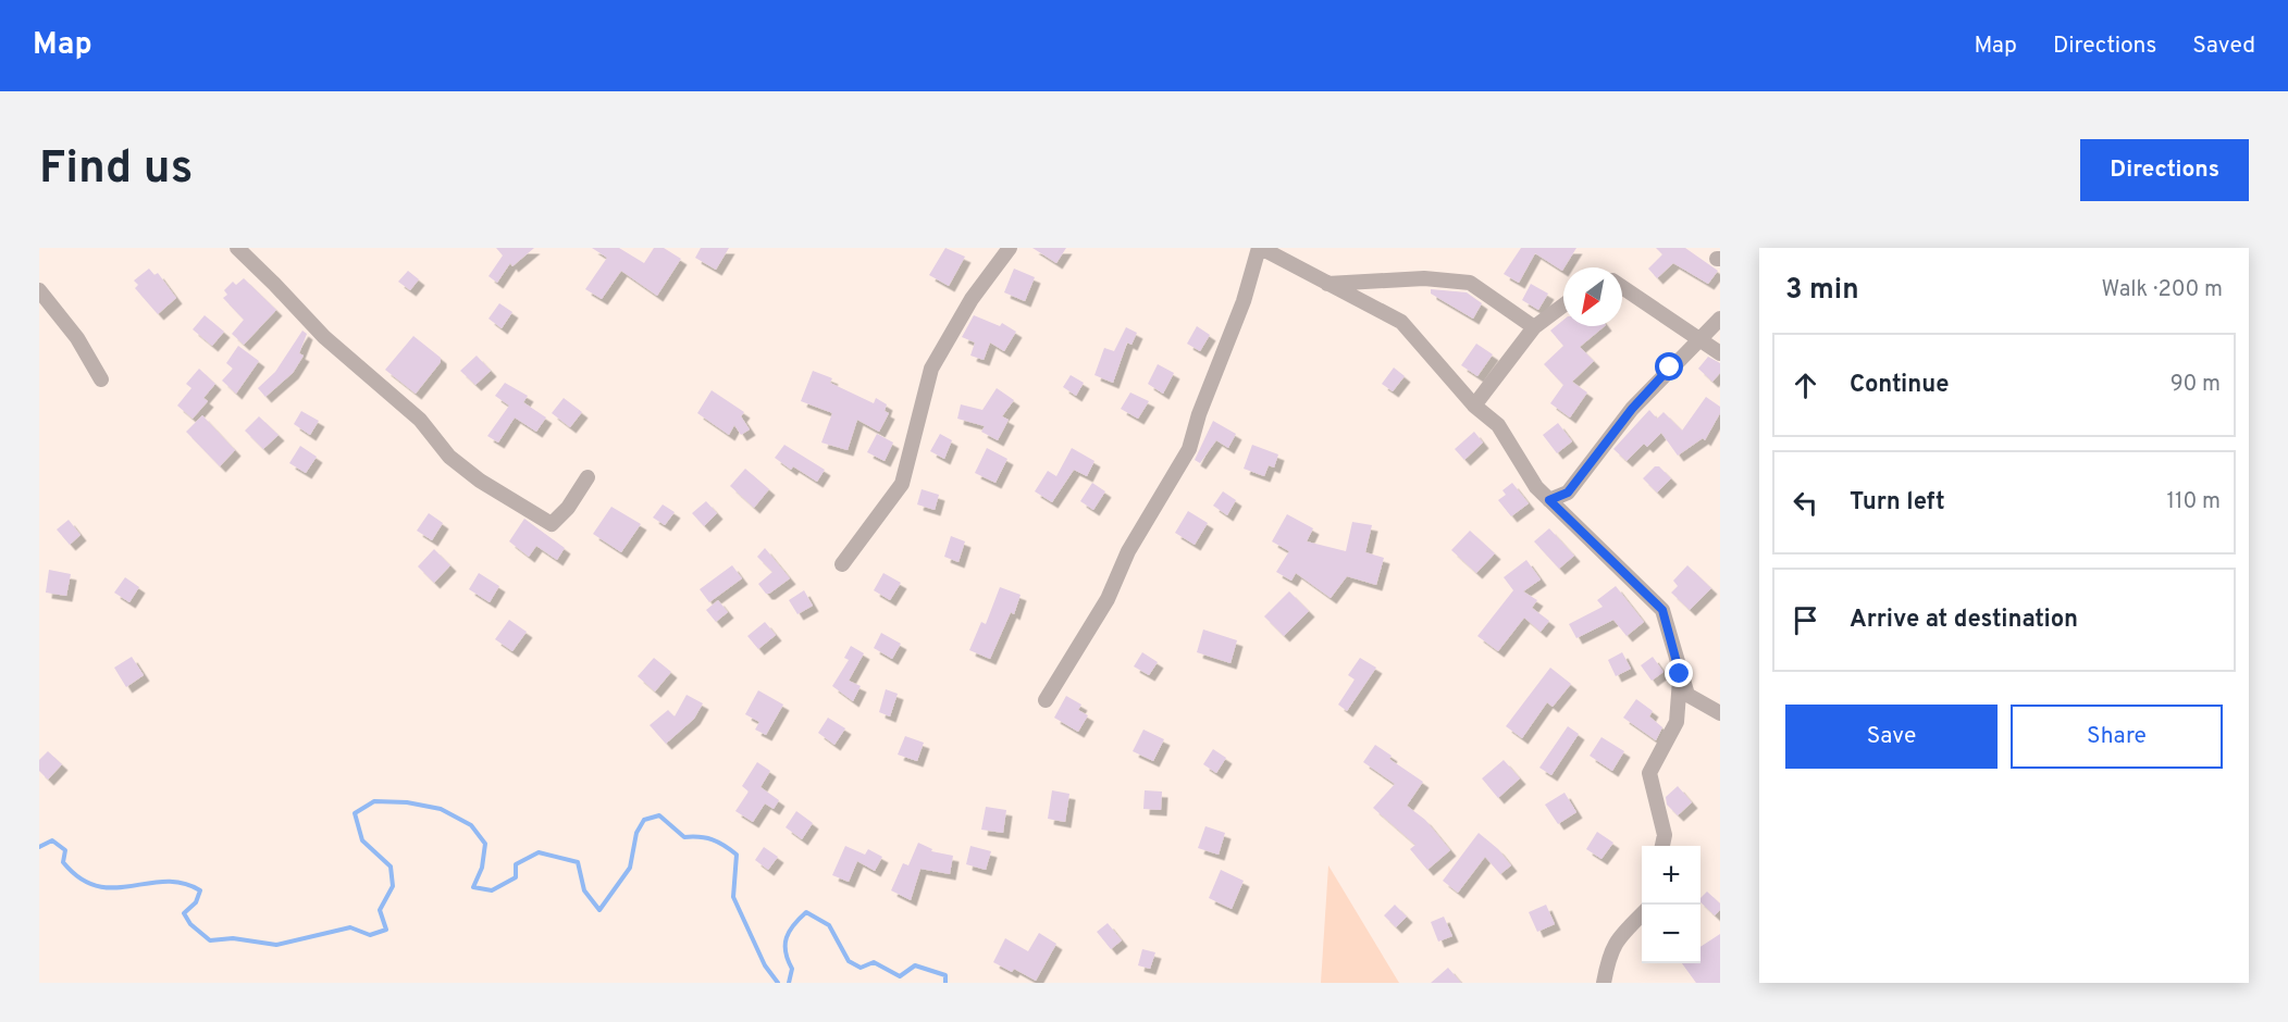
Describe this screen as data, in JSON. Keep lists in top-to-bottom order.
{
  "north": "bottom left",
  "page": {
    "header": "Map",
    "nav": ["Map", "Directions", "Saved"],
    "buttons": [
      "Directions",
      ["Save", "Share"]
    ],
    "title": "Find us",
    "heading": ["3 min", "Walk · 200 m"],
    "list": [
      ["Continue", "90 m"],
      ["Turn left", "110 m"],
      "Arrive at destination"
    ],
    "map_buttons": ["+", "−"]
  }
}
